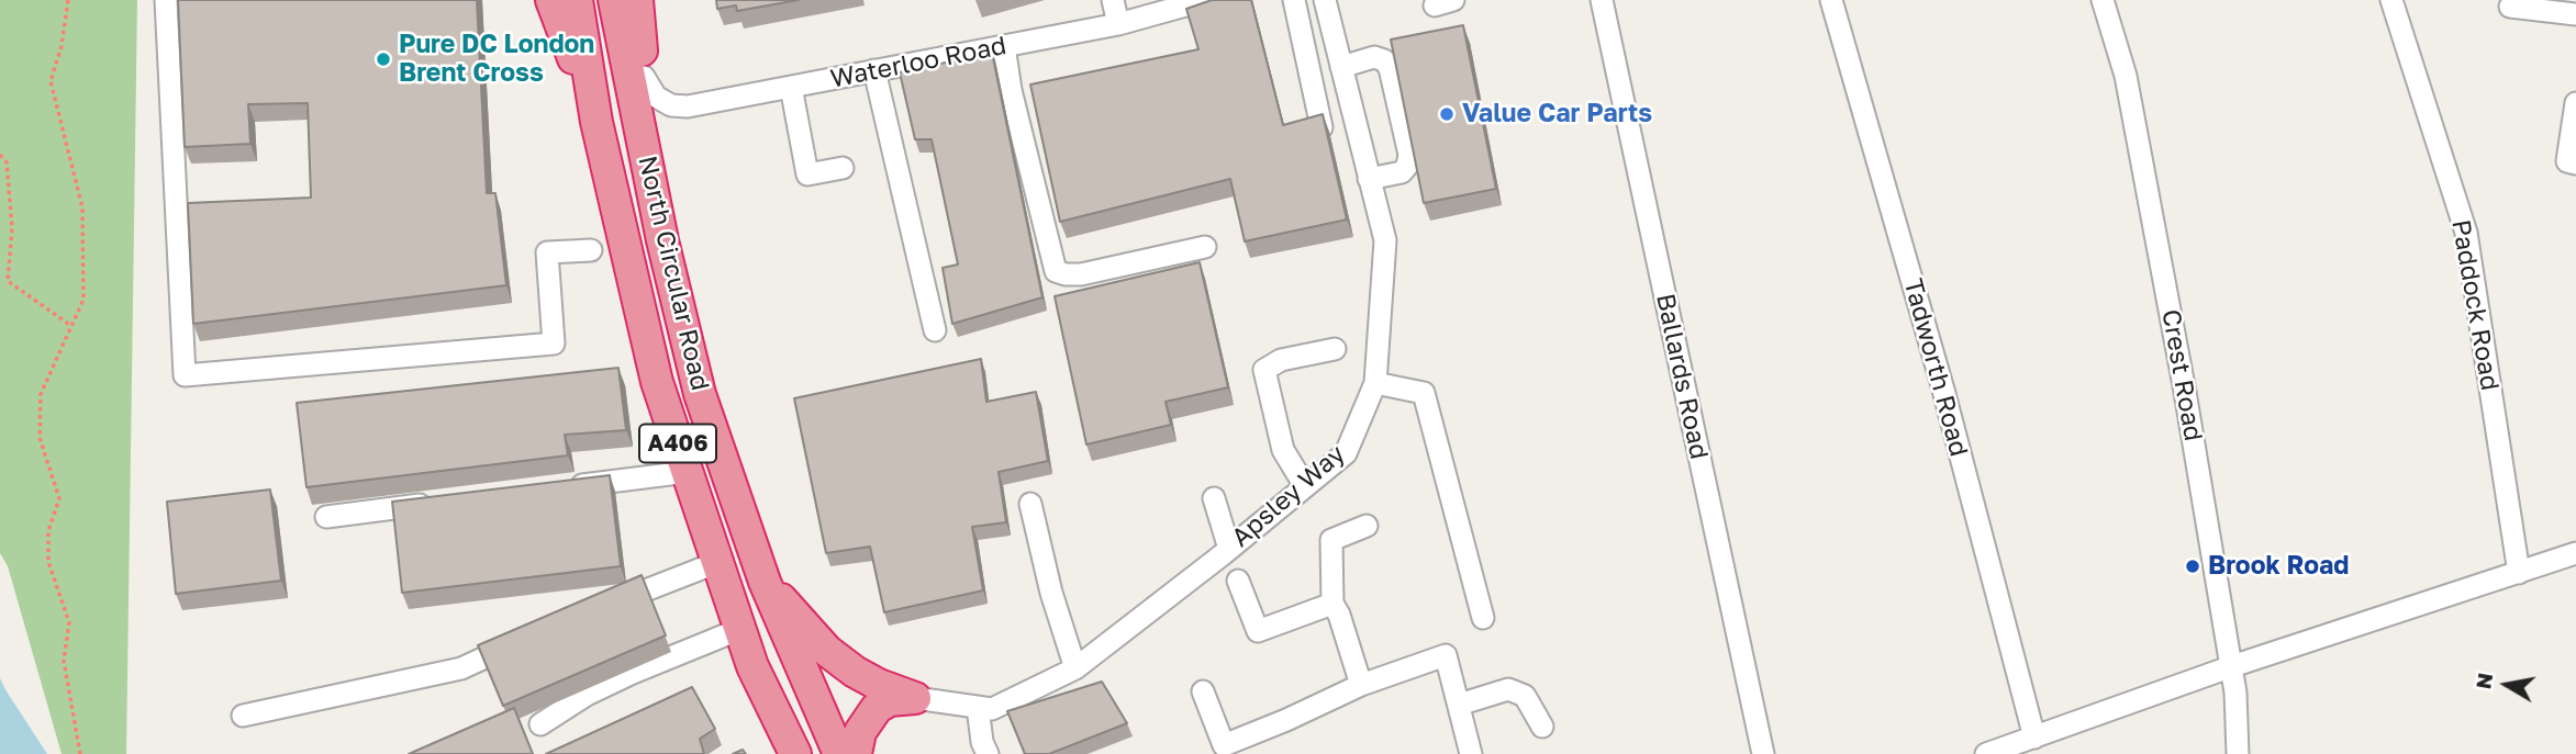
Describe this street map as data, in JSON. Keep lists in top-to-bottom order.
{
  "streets": {
    "highway": ["North Circular Road", "A406"],
    "street": [
      "Waterloo Road",
      "Paddock Road",
      "Tadworth Road",
      "Crest Road",
      "Ballards Road",
      "Apsley Way"
    ]
  },
  "crossings": [
    ["Waterloo Road", "A406"],
    ["North Circular Road", "A406"]
  ],
  "places": ["Pure DC London Brent Cross", "Value Car Parts", "Brook Road"],
  "north": "left"
}
